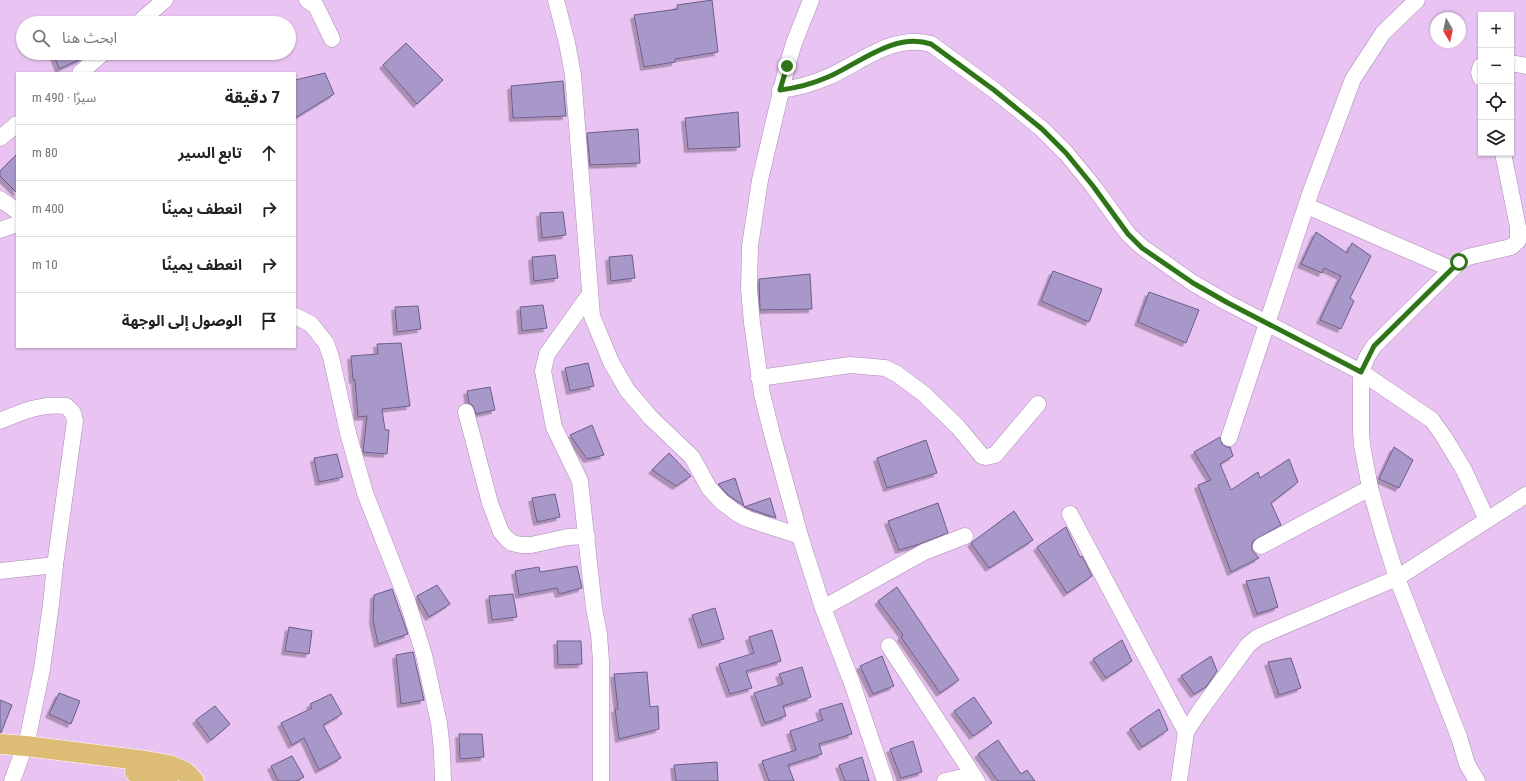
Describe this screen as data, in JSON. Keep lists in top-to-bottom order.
{
  "north": "bottom",
  "page": {
    "map_buttons": ["+", "−"],
    "search": "ابحث هنا",
    "heading": ["7 دقيقة", "سيرًا · 490 m"],
    "list": [
      ["تابع السير", "80 m"],
      ["انعطف يمينًا", "400 m"],
      ["انعطف يمينًا", "10 m"],
      "الوصول إلى الوجهة"
    ]
  }
}
